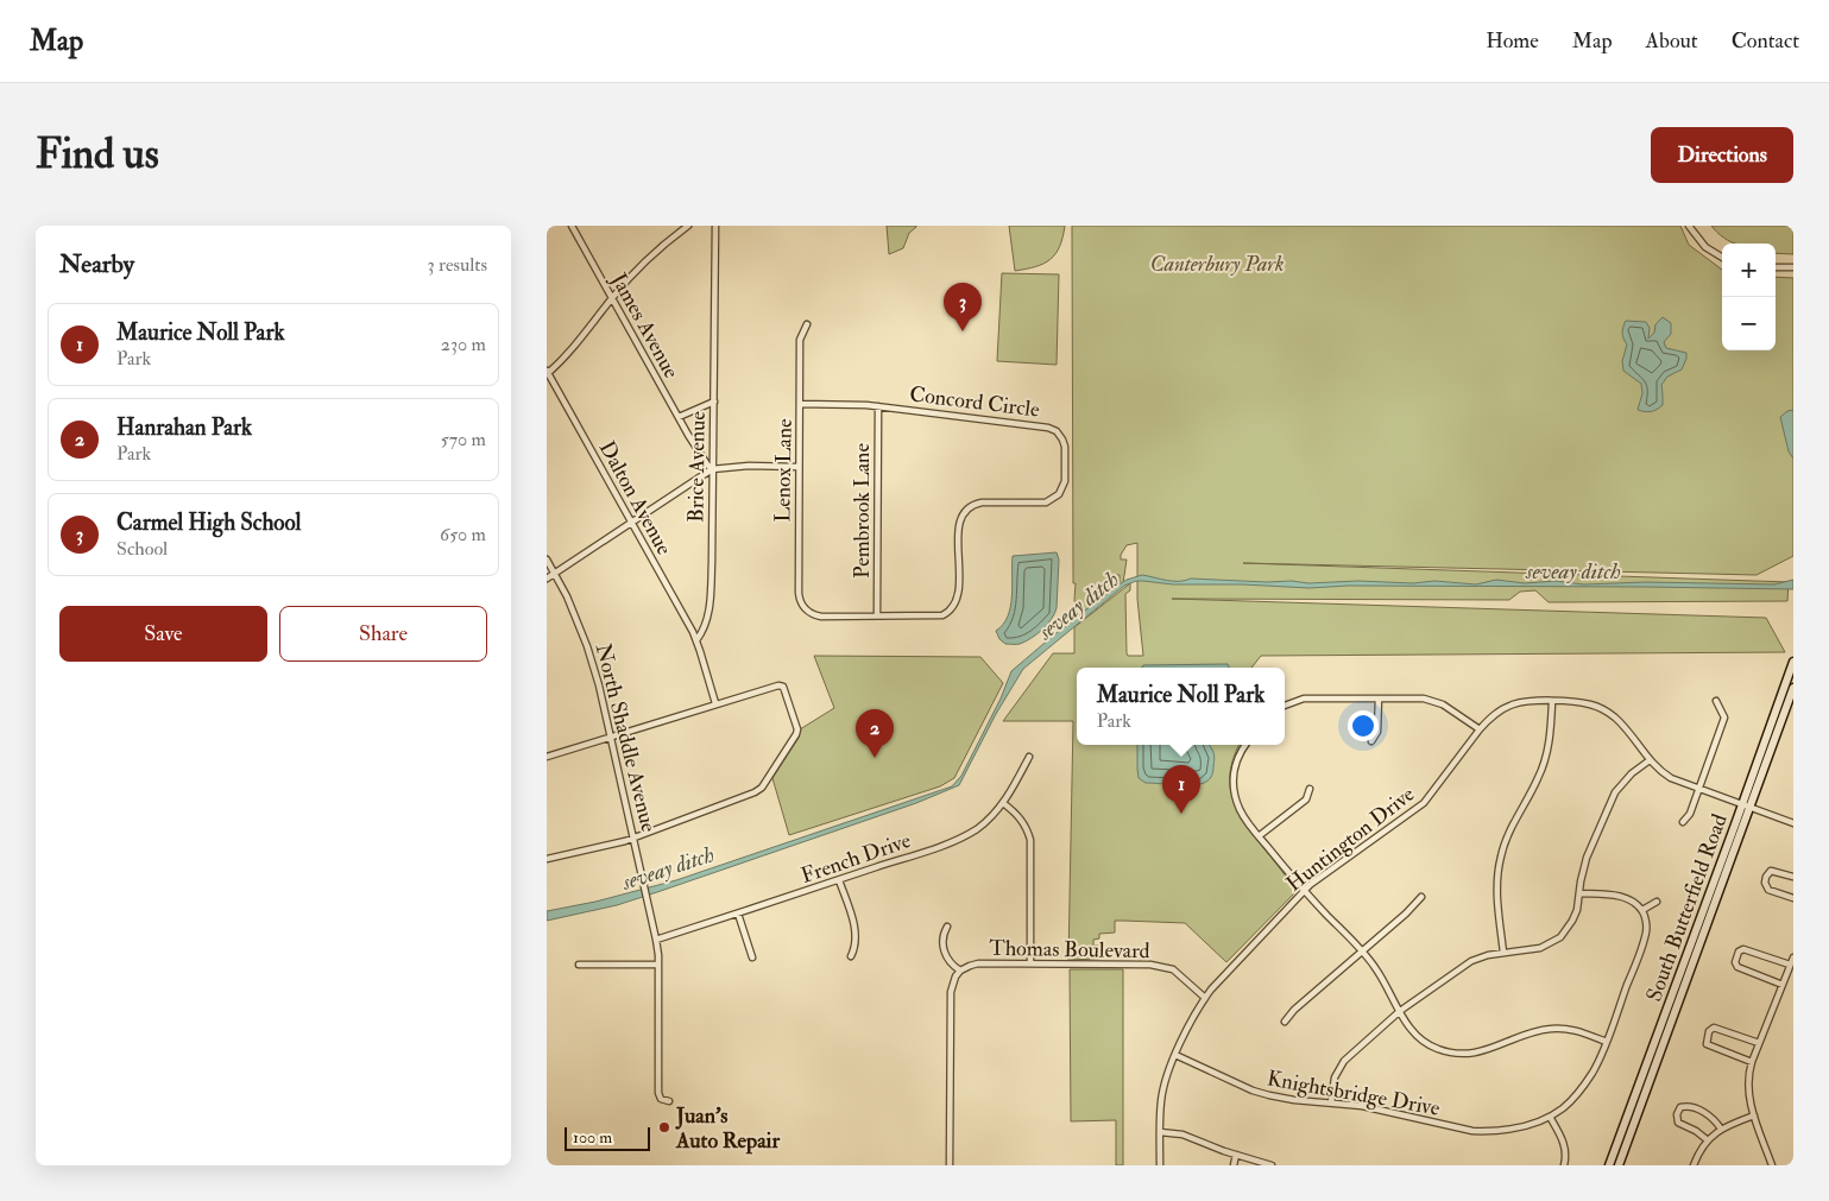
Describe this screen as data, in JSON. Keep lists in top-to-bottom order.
{
  "streets": {
    "main road": ["South Butterfield Road"],
    "street": [
      "James Avenue",
      "Concord Circle",
      "Brice Avenue",
      "Lenox Lane",
      "Dalton Avenue",
      "Pembrook Lane",
      "North Shaddle Avenue",
      "Huntington Drive",
      "French Drive",
      "Thomas Boulevard",
      "Knightsbridge Drive"
    ]
  },
  "crossings": [
    ["James Avenue", "Brice Avenue"],
    ["Concord Circle", "Lenox Lane"],
    ["Concord Circle", "Pembrook Lane"],
    ["Brice Avenue", "Dalton Avenue"],
    ["North Shaddle Avenue", "French Drive"],
    ["Huntington Drive", "South Butterfield Road"],
    ["Huntington Drive", "Thomas Boulevard"],
    ["Huntington Drive", "Knightsbridge Drive"]
  ],
  "water": ["seveay ditch"],
  "parks": ["Canterbury Park"],
  "places": ["Juan’s Auto Repair"],
  "scale_bar": "100 m",
  "page": {
    "header": "Map",
    "nav": [
      "Home",
      "Map",
      "About",
      "Contact"
    ],
    "buttons": [
      "Directions",
      ["Save", "Share"]
    ],
    "title": "Find us",
    "heading": ["Nearby", "3 results"],
    "map_buttons": ["+", "−"],
    "pins": ["3", "2", "1"],
    "list": [
      {
        "mark": "1",
        "name": "Maurice Noll Park",
        "note": "Park",
        "value": "230 m"
      },
      {
        "mark": "2",
        "name": "Hanrahan Park",
        "note": "Park",
        "value": "570 m"
      },
      {
        "mark": "3",
        "name": "Carmel High School",
        "note": "School",
        "value": "650 m"
      }
    ],
    "popup": ["Maurice Noll Park", "Park"],
    "scale": "100 m"
  }
}
